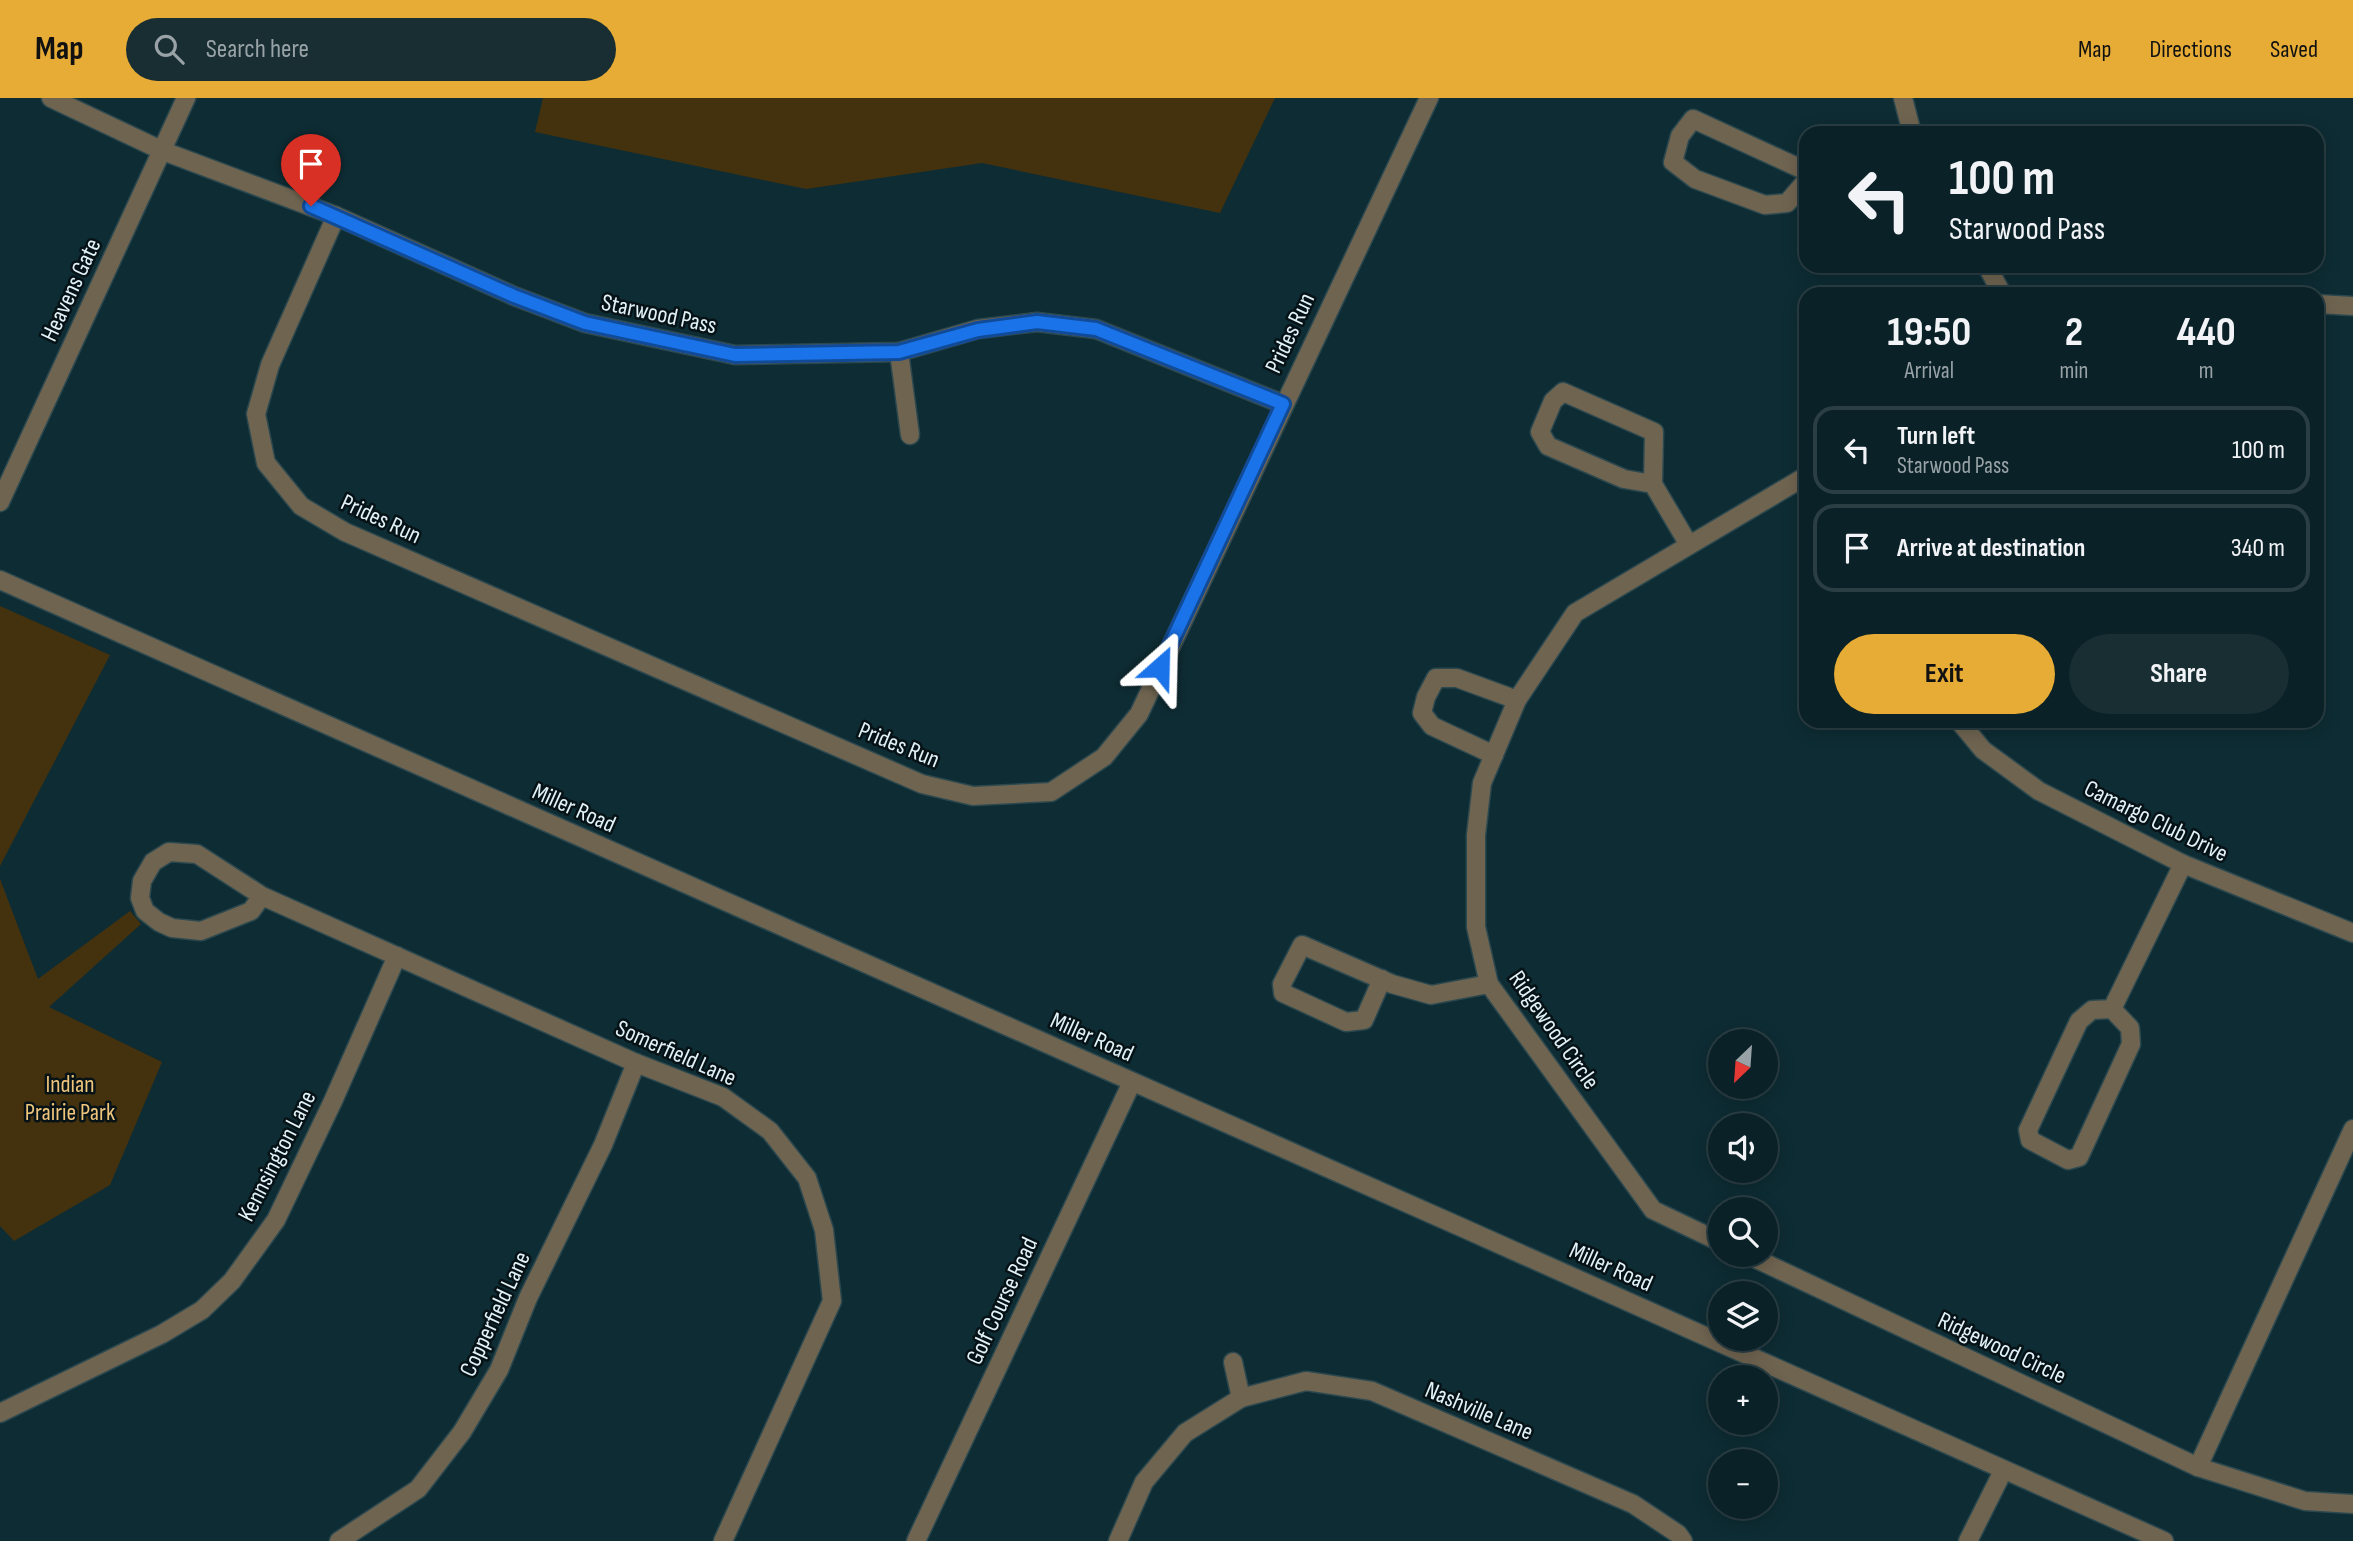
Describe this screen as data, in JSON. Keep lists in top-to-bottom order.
{
  "streets": {
    "street": [
      "Heavens Gate",
      "Starwood Pass",
      "Prides Run",
      "Miller Road",
      "Camargo Club Drive",
      "Ridgewood Circle",
      "Somerfield Lane",
      "Kennsington Lane",
      "Golf Course Road",
      "Copperfield Lane",
      "Nashville Lane"
    ]
  },
  "crossings": [
    ["Heavens Gate", "Starwood Pass"],
    ["Starwood Pass", "Prides Run"],
    ["Miller Road", "Golf Course Road"],
    ["Somerfield Lane", "Kennsington Lane"],
    ["Somerfield Lane", "Copperfield Lane"]
  ],
  "parks": ["Indian Prairie Park"],
  "north": "bottom left",
  "page": {
    "header": "Map",
    "search": "Search here",
    "nav": ["Map", "Directions", "Saved"],
    "turn": ["100 m", "Starwood Pass"],
    "eta": [
      "19:50",
      "Arrival",
      "2",
      "min",
      "440",
      "m"
    ],
    "list": [
      {
        "name": "Turn left",
        "note": "Starwood Pass",
        "value": "100 m"
      },
      {
        "name": "Arrive at destination",
        "value": "340 m"
      }
    ],
    "buttons": ["Exit", "Share"],
    "map_buttons": ["+", "−"]
  }
}
